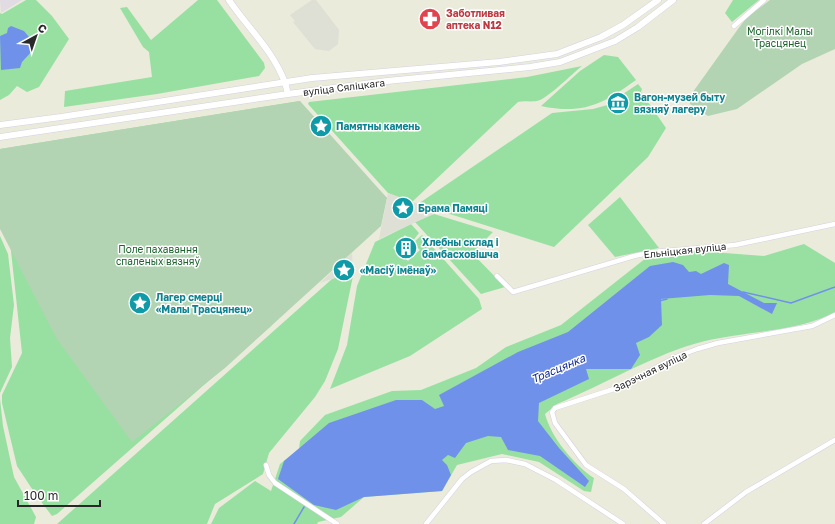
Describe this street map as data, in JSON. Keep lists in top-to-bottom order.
{
  "streets": {
    "main road": ["вуліца Сяліцкага"],
    "street": ["Ельніцкая вуліца", "Зарэчная вуліца"]
  },
  "water": ["Трасцянка"],
  "parks": ["Могілкі Малы Трасцянец", "Поле пахавання спаленых вязняў"],
  "places": {
    "pharmacy": ["Заботливая аптека N12"],
    "museum": ["Вагон-музей быту вязняў лагеру"],
    "place": [
      "Памятны камень",
      "Брама Памяці",
      "«Масіў імёнаў»",
      "Лагер смерці «Малы Трасцянец»"
    ],
    "building": ["Хлебны склад і бамбасховішча"]
  },
  "scale_bar": "100 m",
  "north": "top right"
}
